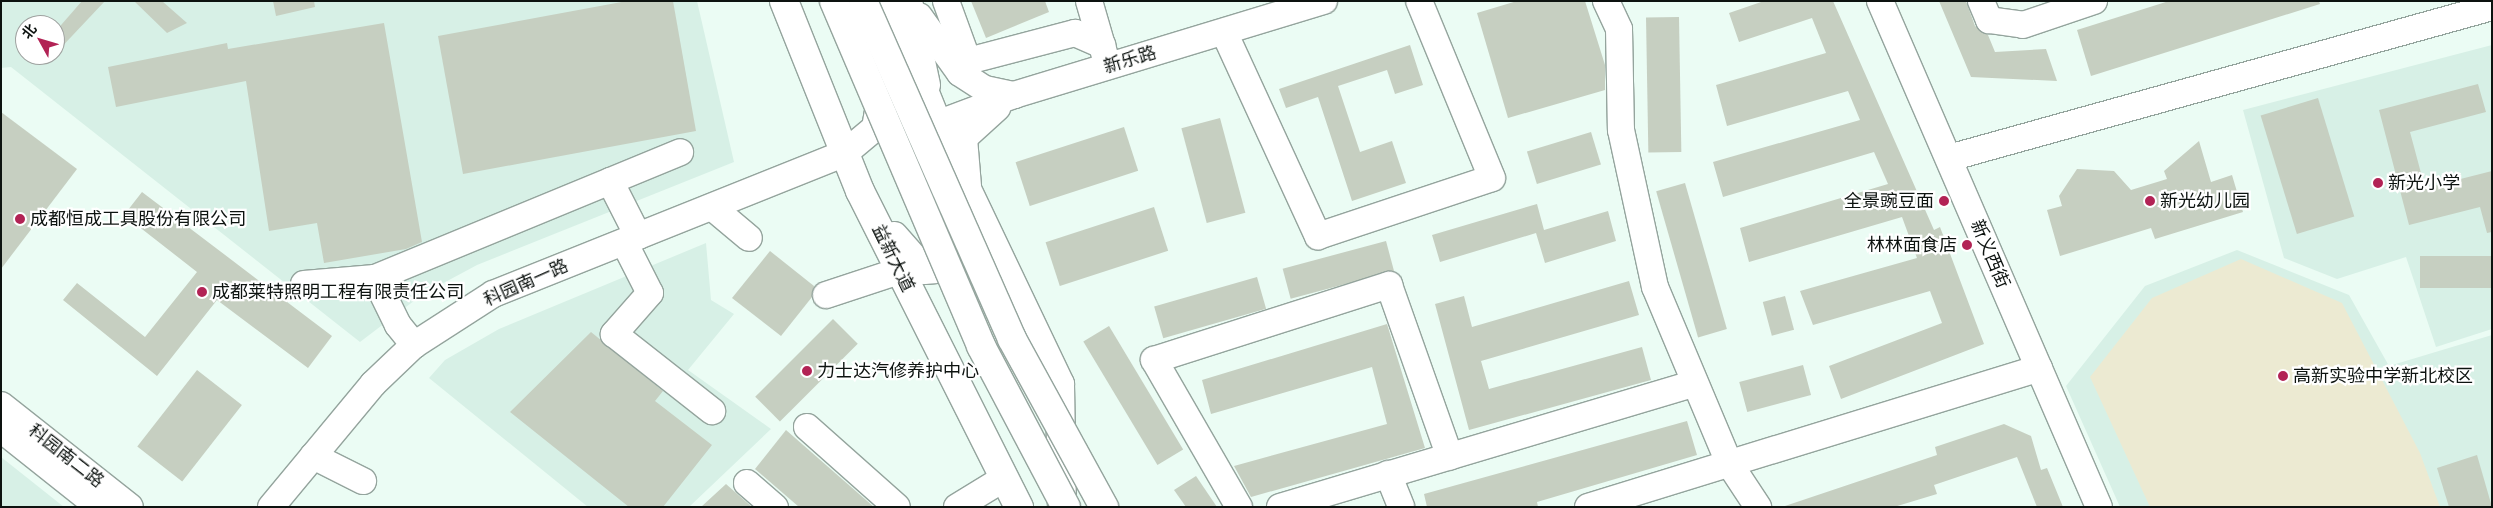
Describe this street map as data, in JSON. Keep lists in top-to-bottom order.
{
  "streets": {
    "main road": ["益新大道"],
    "street": [
      "新乐路",
      "新义西街",
      "科园南一路",
      "科园南二路"
    ]
  },
  "crossings": [
    ["益新大道", "科园南一路"]
  ],
  "places": [
    "新光小学",
    "全景豌豆面",
    "新光幼儿园",
    "成都恒成工具股份有限公司",
    "林林面食店",
    "成都莱特照明工程有限责任公司",
    "力士达汽修养护中心",
    "高新实验中学新北校区"
  ],
  "north": "top left"
}
